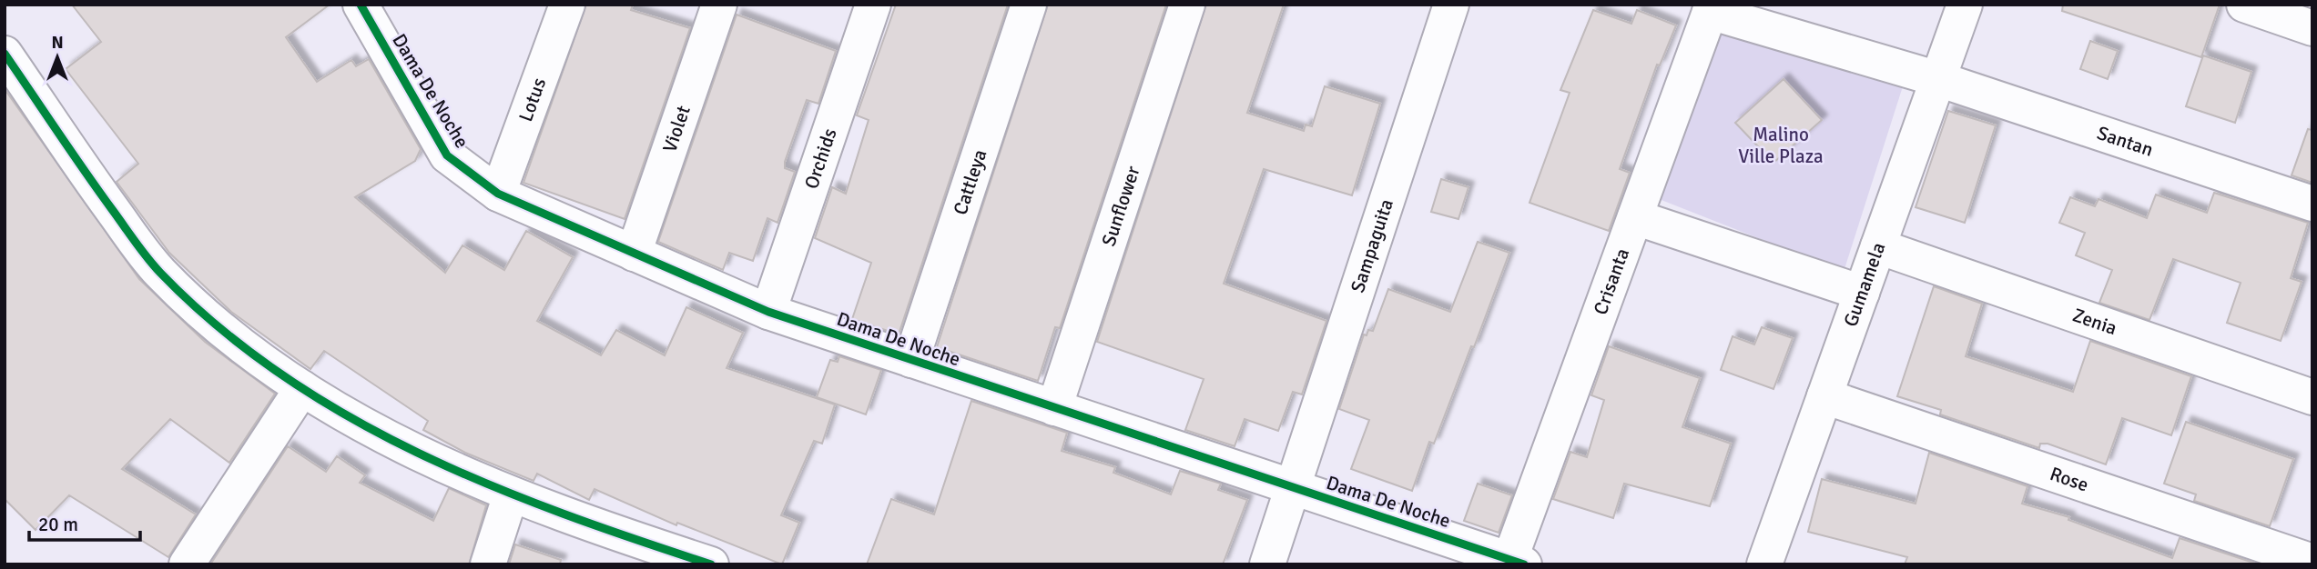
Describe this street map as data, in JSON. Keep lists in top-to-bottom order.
{
  "streets": {
    "street": [
      "Dama De Noche",
      "Lotus",
      "Violet",
      "Santan",
      "Orchids",
      "Cattleya",
      "Sunflower",
      "Sampaguita",
      "Crisanta",
      "Gumamela",
      "Zenia",
      "Rose"
    ]
  },
  "crossings": [
    ["Dama De Noche", "Lotus"],
    ["Dama De Noche", "Violet"],
    ["Dama De Noche", "Orchids"],
    ["Dama De Noche", "Cattleya"],
    ["Dama De Noche", "Sunflower"],
    ["Dama De Noche", "Sampaguita"],
    ["Dama De Noche", "Crisanta"],
    ["Santan", "Crisanta"],
    ["Santan", "Gumamela"],
    ["Gumamela", "Zenia"],
    ["Gumamela", "Rose"]
  ],
  "parks": ["Malino Ville Plaza"],
  "scale_bar": "20 m",
  "north": "top"
}
